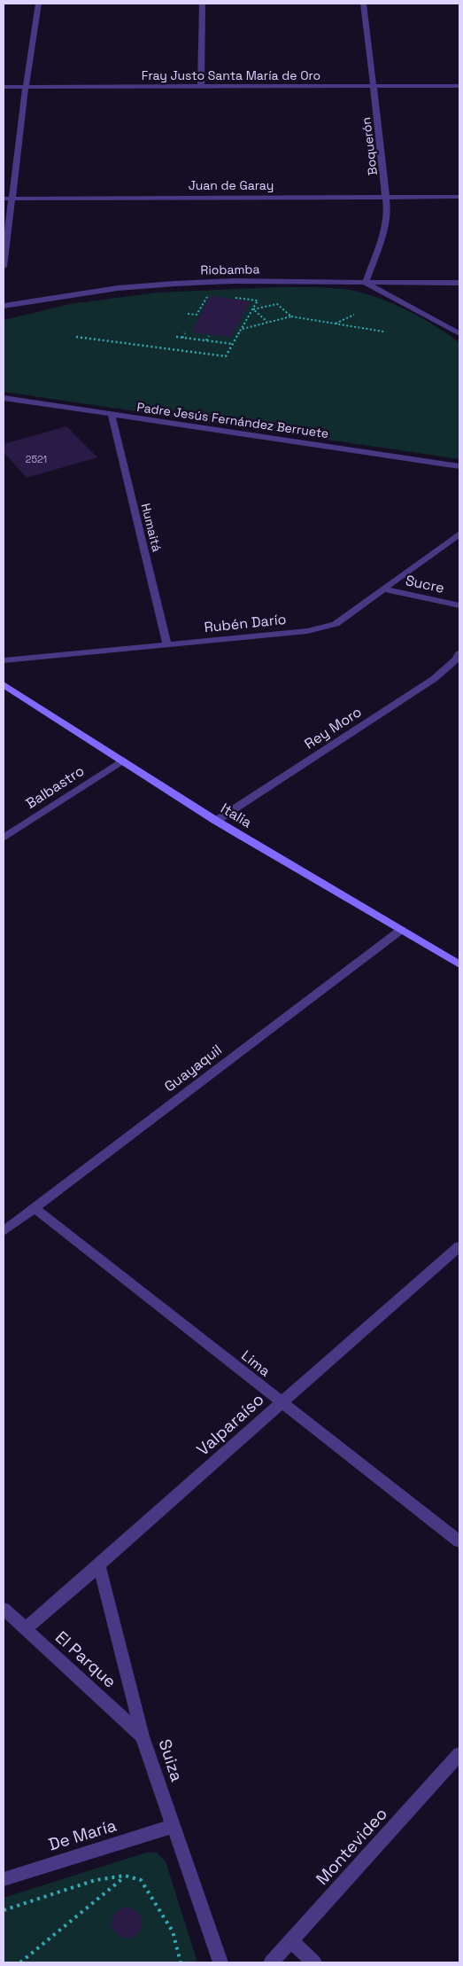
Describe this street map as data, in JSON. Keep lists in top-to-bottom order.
{
  "streets": {
    "street": [
      "Fray Justo Santa María de Oro",
      "Boquerón",
      "Juan de Garay",
      "Riobamba",
      "Padre Jesús Fernández Berruete",
      "Humaitá",
      "Sucre",
      "Rubén Darío",
      "Rey Moro",
      "Balbastro",
      "Italia",
      "Guayaquil",
      "Lima",
      "Valparaíso",
      "El Parque",
      "Suiza",
      "De María",
      "Montevideo"
    ]
  },
  "crossings": [
    ["Fray Justo Santa María de Oro", "Boquerón"],
    ["Boquerón", "Juan de Garay"],
    ["Boquerón", "Riobamba"],
    ["Padre Jesús Fernández Berruete", "Humaitá"],
    ["Humaitá", "Rubén Darío"],
    ["Sucre", "Rubén Darío"],
    ["Rey Moro", "Italia"],
    ["Balbastro", "Italia"],
    ["Italia", "Guayaquil"],
    ["Guayaquil", "Lima"],
    ["Lima", "Valparaíso"],
    ["Valparaíso", "El Parque"],
    ["Valparaíso", "Suiza"],
    ["El Parque", "Suiza"],
    ["Suiza", "De María"]
  ],
  "house_numbers": ["2521"]
}
